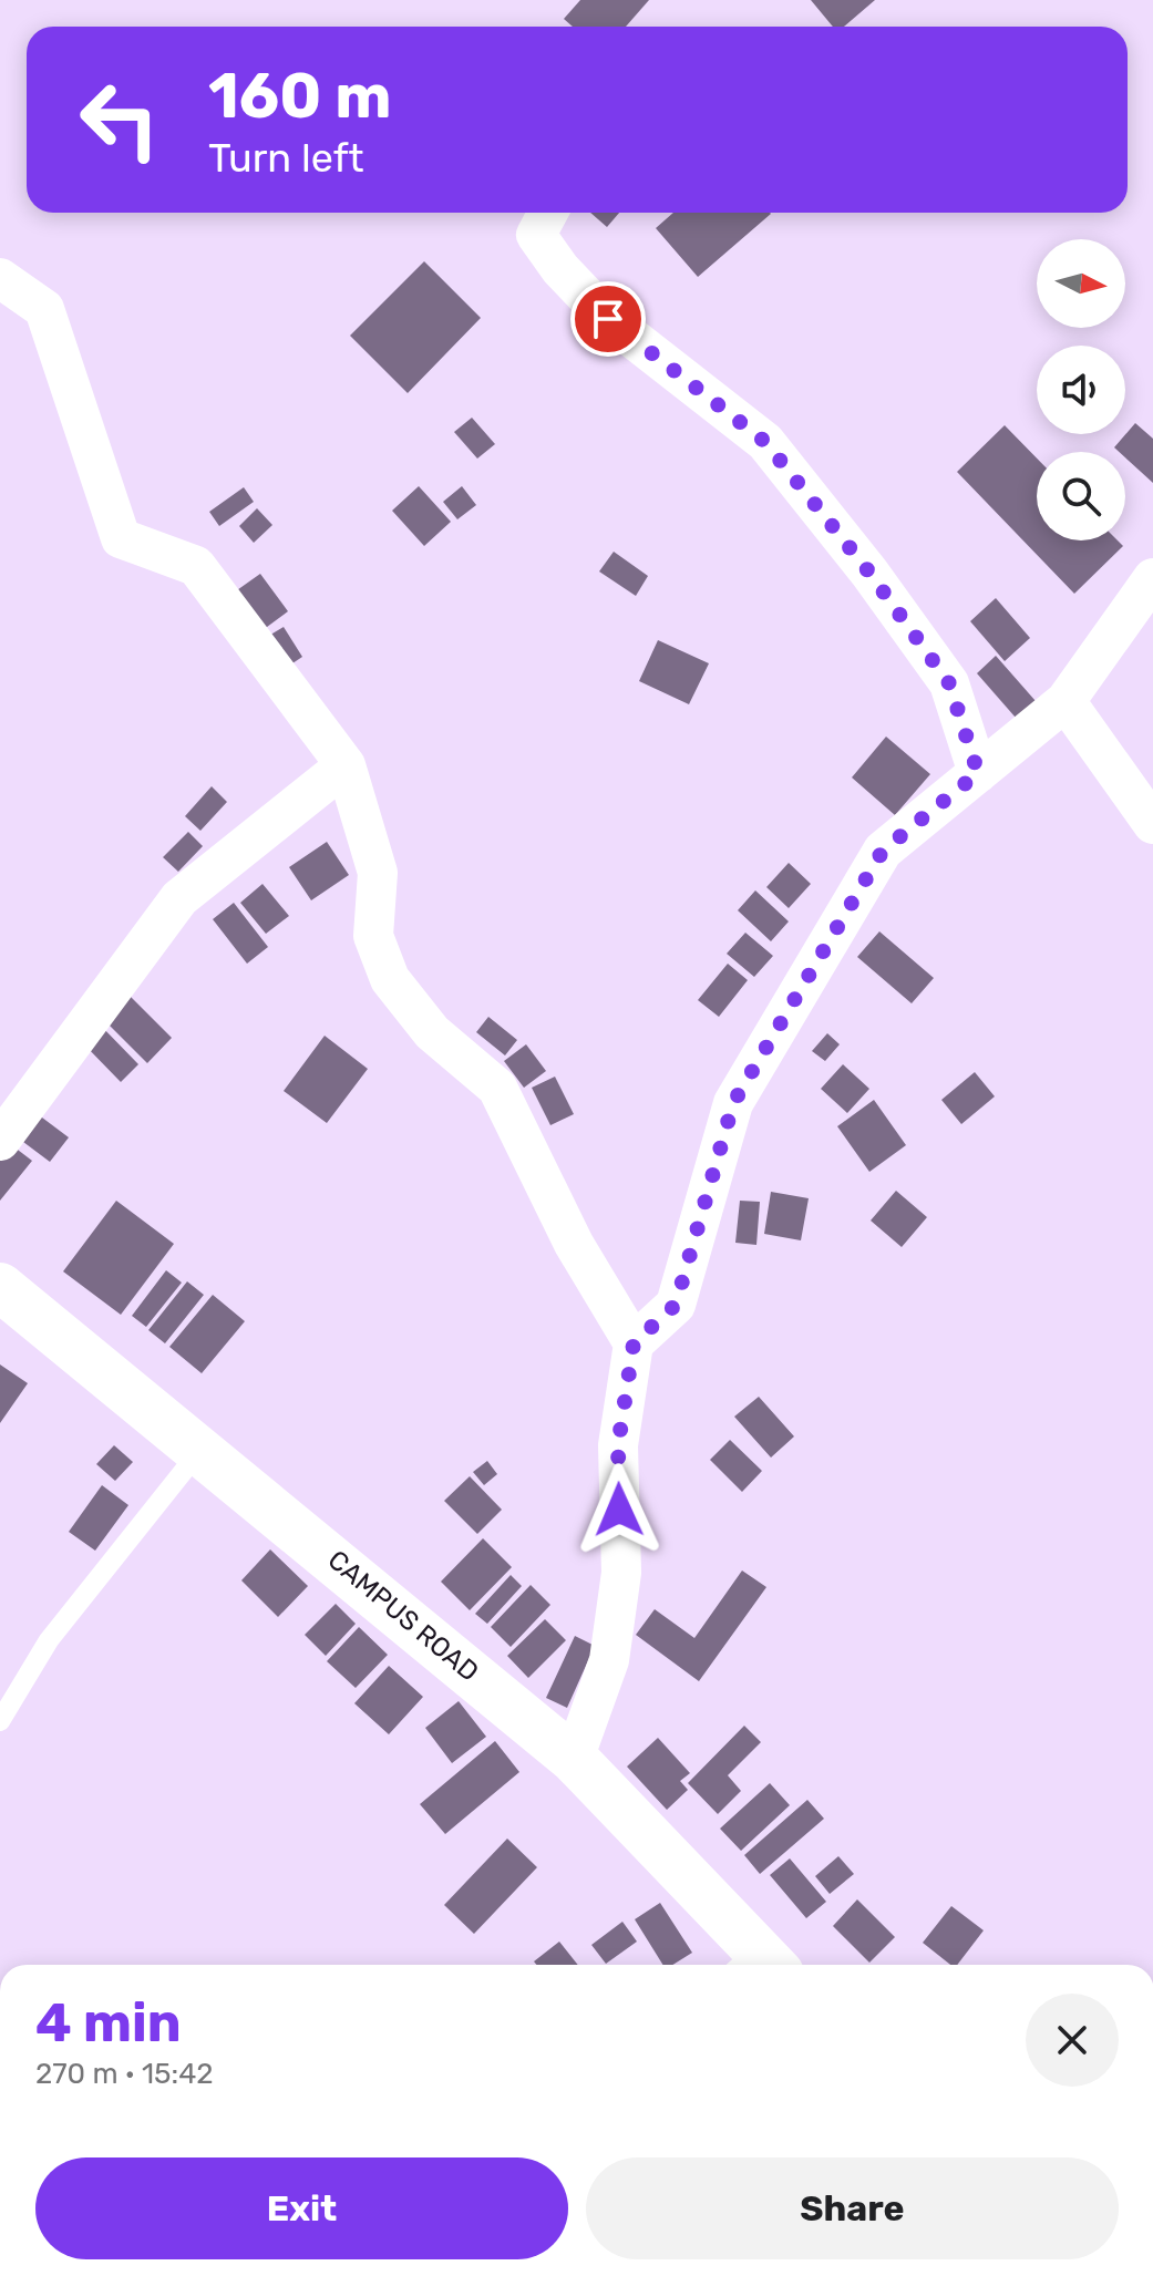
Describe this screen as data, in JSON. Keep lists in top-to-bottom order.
{
  "streets": {
    "street": ["CAMPUS ROAD"]
  },
  "north": "right",
  "page": {
    "turn": ["160 m", "Turn left"],
    "heading": ["4 min", "270 m · 15:42"],
    "buttons": ["Exit", "Share"]
  }
}
